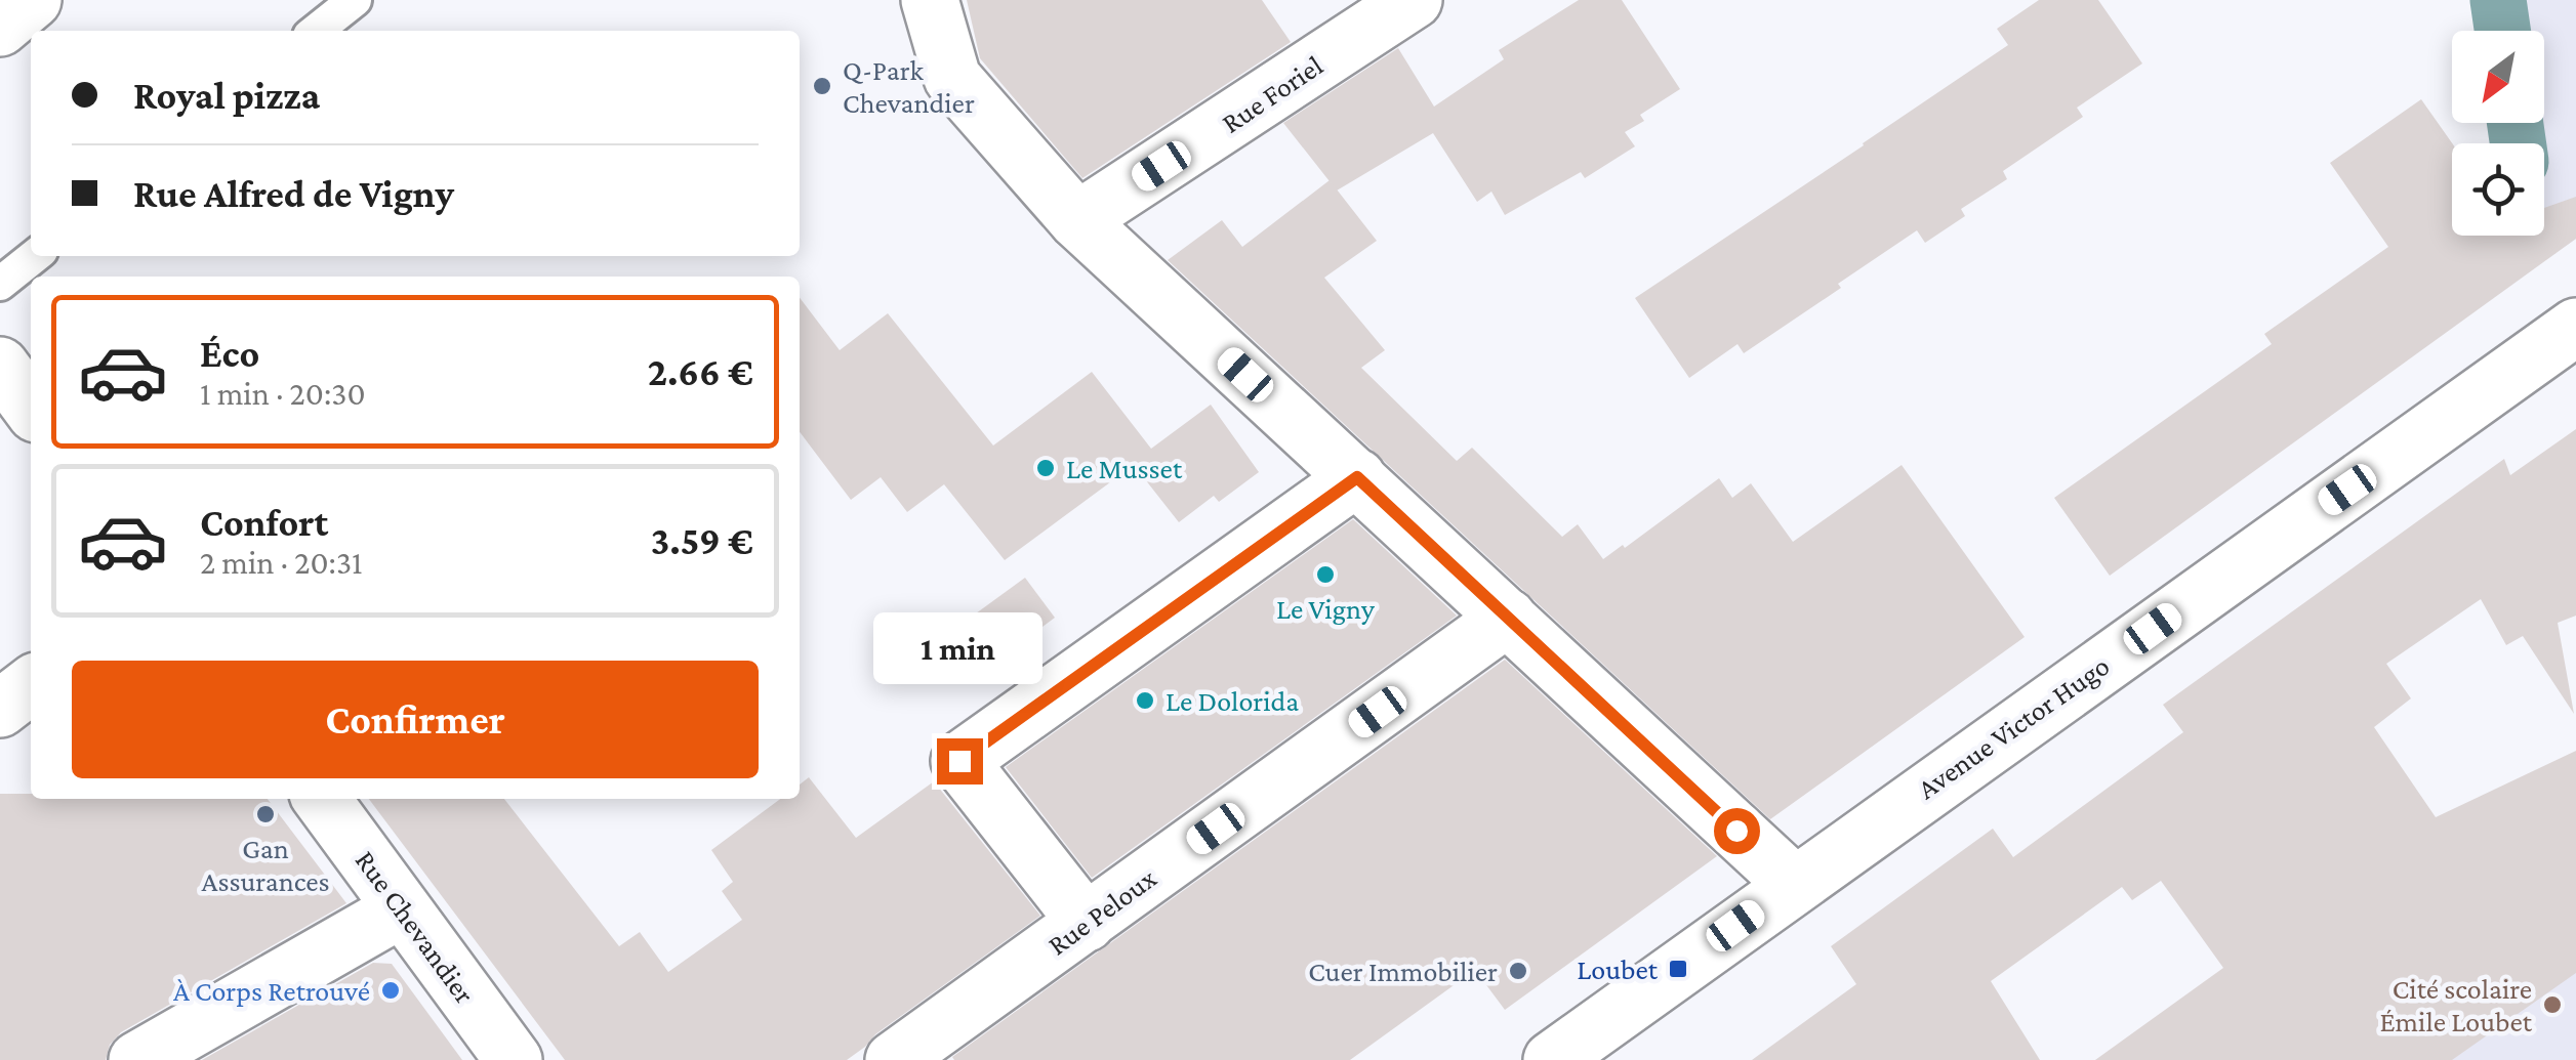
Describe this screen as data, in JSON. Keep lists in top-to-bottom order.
{
  "streets": {
    "street": [
      "Rue Foriel",
      "Avenue Victor Hugo",
      "Rue Peloux",
      "Rue Chevandier"
    ]
  },
  "places": {
    "other": [
      "Q-Park Chevandier",
      "Le Musset",
      "Le Vigny",
      "Le Dolorida",
      "Gan Assurances",
      "Cuer Immobilier",
      "À Corps Retrouvé",
      "Cité scolaire Émile Loubet"
    ],
    "transit": ["Loubet"]
  },
  "north": "bottom left",
  "page": {
    "banner": ["Royal pizza", "Rue Alfred de Vigny"],
    "list": [
      {
        "name": "Éco",
        "note": "1 min · 20:30",
        "value": "2.66 €"
      },
      {
        "name": "Confort",
        "note": "2 min · 20:31",
        "value": "3.59 €"
      }
    ],
    "bubble": "1 min",
    "buttons": "Confirmer"
  }
}
